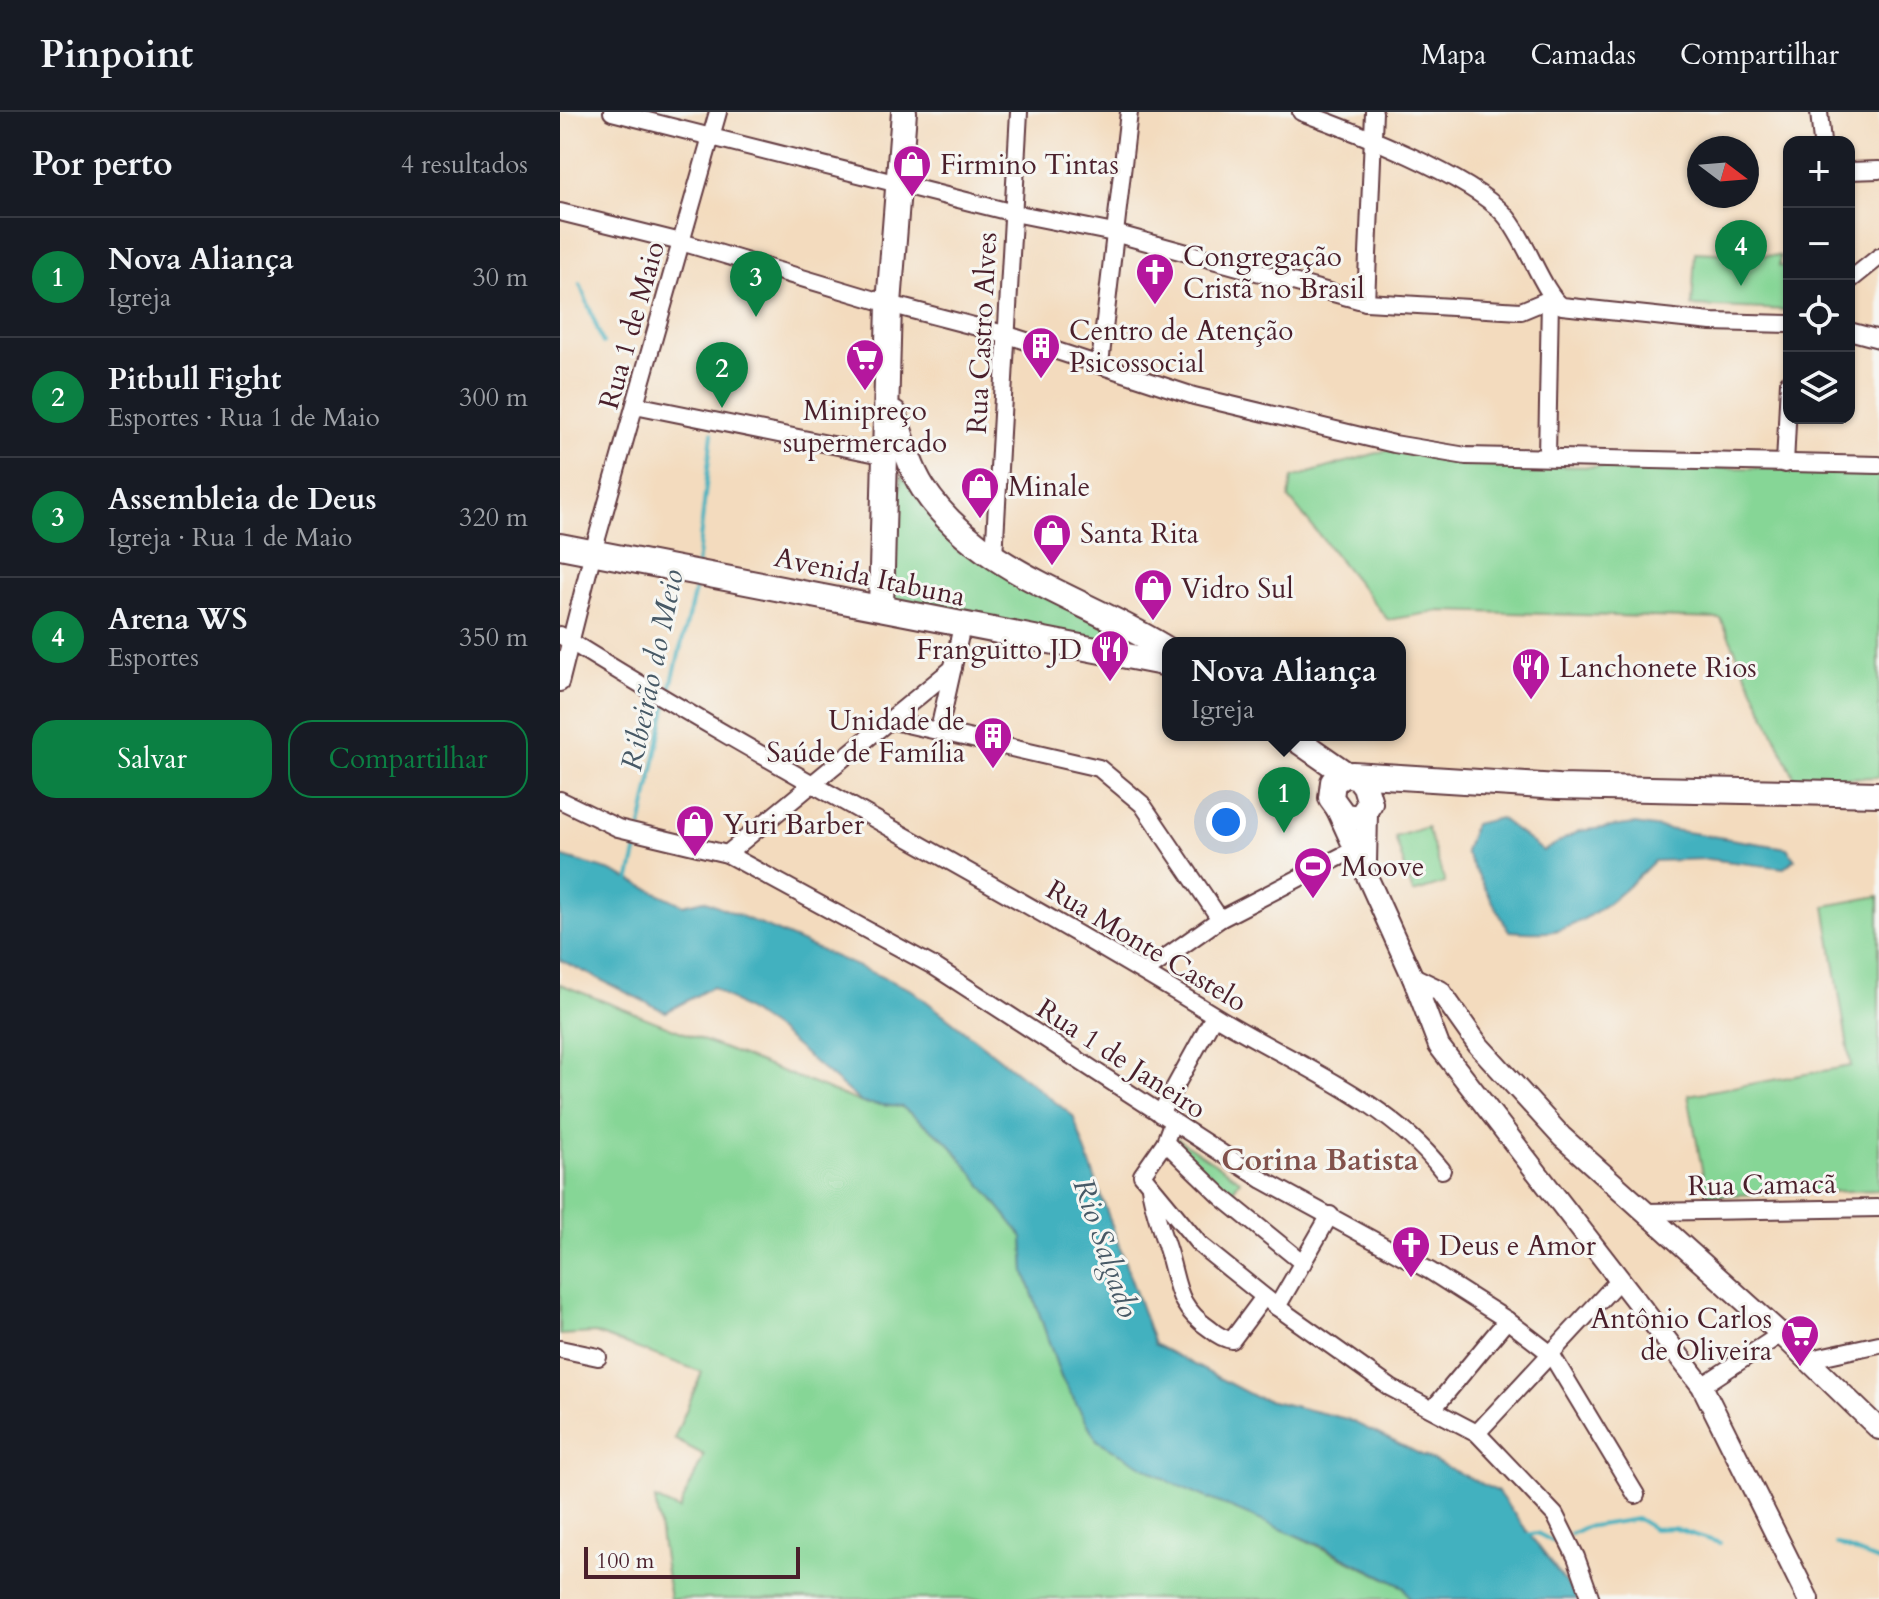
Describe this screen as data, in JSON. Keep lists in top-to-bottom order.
{
  "streets": {
    "main road": ["Avenida Itabuna"],
    "street": [
      "Rua 1 de Maio",
      "Rua Castro Alves",
      "Rua Monte Castelo",
      "Rua 1 de Janeiro",
      "Rua Camacã"
    ]
  },
  "crossings": [
    ["Rua 1 de Maio", "Avenida Itabuna"],
    ["Rua 1 de Maio", "Rua Monte Castelo"]
  ],
  "districts": ["Corina Batista"],
  "water": ["Ribeirão do Meio", "Rio Salgado"],
  "places": {
    "shop": [
      "Firmino Tintas",
      "Minale",
      "Santa Rita",
      "Vidro Sul",
      "Yuri Barber"
    ],
    "church": ["Congregação Cristã no Brasil", "Deus e Amor"],
    "building": ["Centro de Atenção Psicossocial", "Unidade de Saúde de Família"],
    "supermarket": ["Minipreço supermercado", "Antônio Carlos de Oliveira"],
    "restaurant": ["Franguitto JD", "Lanchonete Rios"],
    "sports": ["Moove"]
  },
  "scale_bar": "100 m",
  "north": "right",
  "page": {
    "header": "Pinpoint",
    "nav": ["Mapa", "Camadas", "Compartilhar"],
    "heading": ["Por perto", "4 resultados"],
    "map_buttons": ["+", "−"],
    "list": [
      {
        "mark": "1",
        "name": "Nova Aliança",
        "note": "Igreja",
        "value": "30 m"
      },
      {
        "mark": "2",
        "name": "Pitbull Fight",
        "note": "Esportes · Rua 1 de Maio",
        "value": "300 m"
      },
      {
        "mark": "3",
        "name": "Assembleia de Deus",
        "note": "Igreja · Rua 1 de Maio",
        "value": "320 m"
      },
      {
        "mark": "4",
        "name": "Arena WS",
        "note": "Esportes",
        "value": "350 m"
      }
    ],
    "pins": [
      "4",
      "3",
      "2",
      "1"
    ],
    "popup": ["Nova Aliança", "Igreja"],
    "buttons": ["Salvar", "Compartilhar"],
    "scale": "100 m"
  }
}
